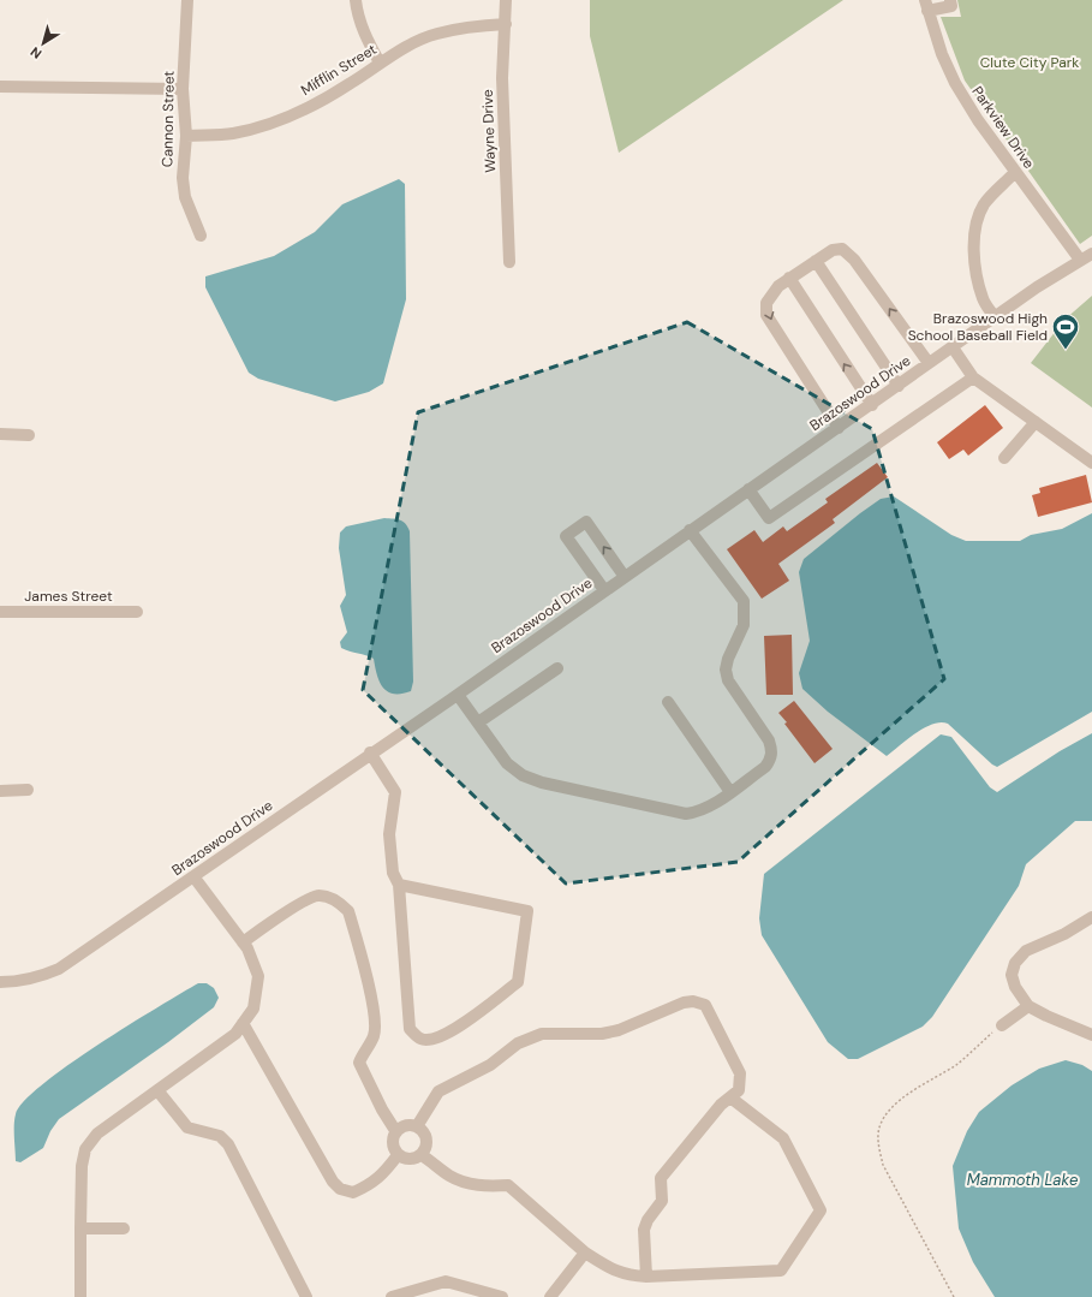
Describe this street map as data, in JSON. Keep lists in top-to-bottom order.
{
  "streets": {
    "street": [
      "Mifflin Street",
      "Cannon Street",
      "Parkview Drive",
      "Wayne Drive",
      "Brazoswood Drive",
      "James Street"
    ]
  },
  "crossings": [
    ["Mifflin Street", "Cannon Street"],
    ["Mifflin Street", "Wayne Drive"],
    ["Parkview Drive", "Brazoswood Drive"]
  ],
  "water": ["Mammoth Lake"],
  "parks": ["Clute City Park"],
  "places": {
    "sports": ["Brazoswood High School Baseball Field"]
  },
  "north": "bottom left"
}
